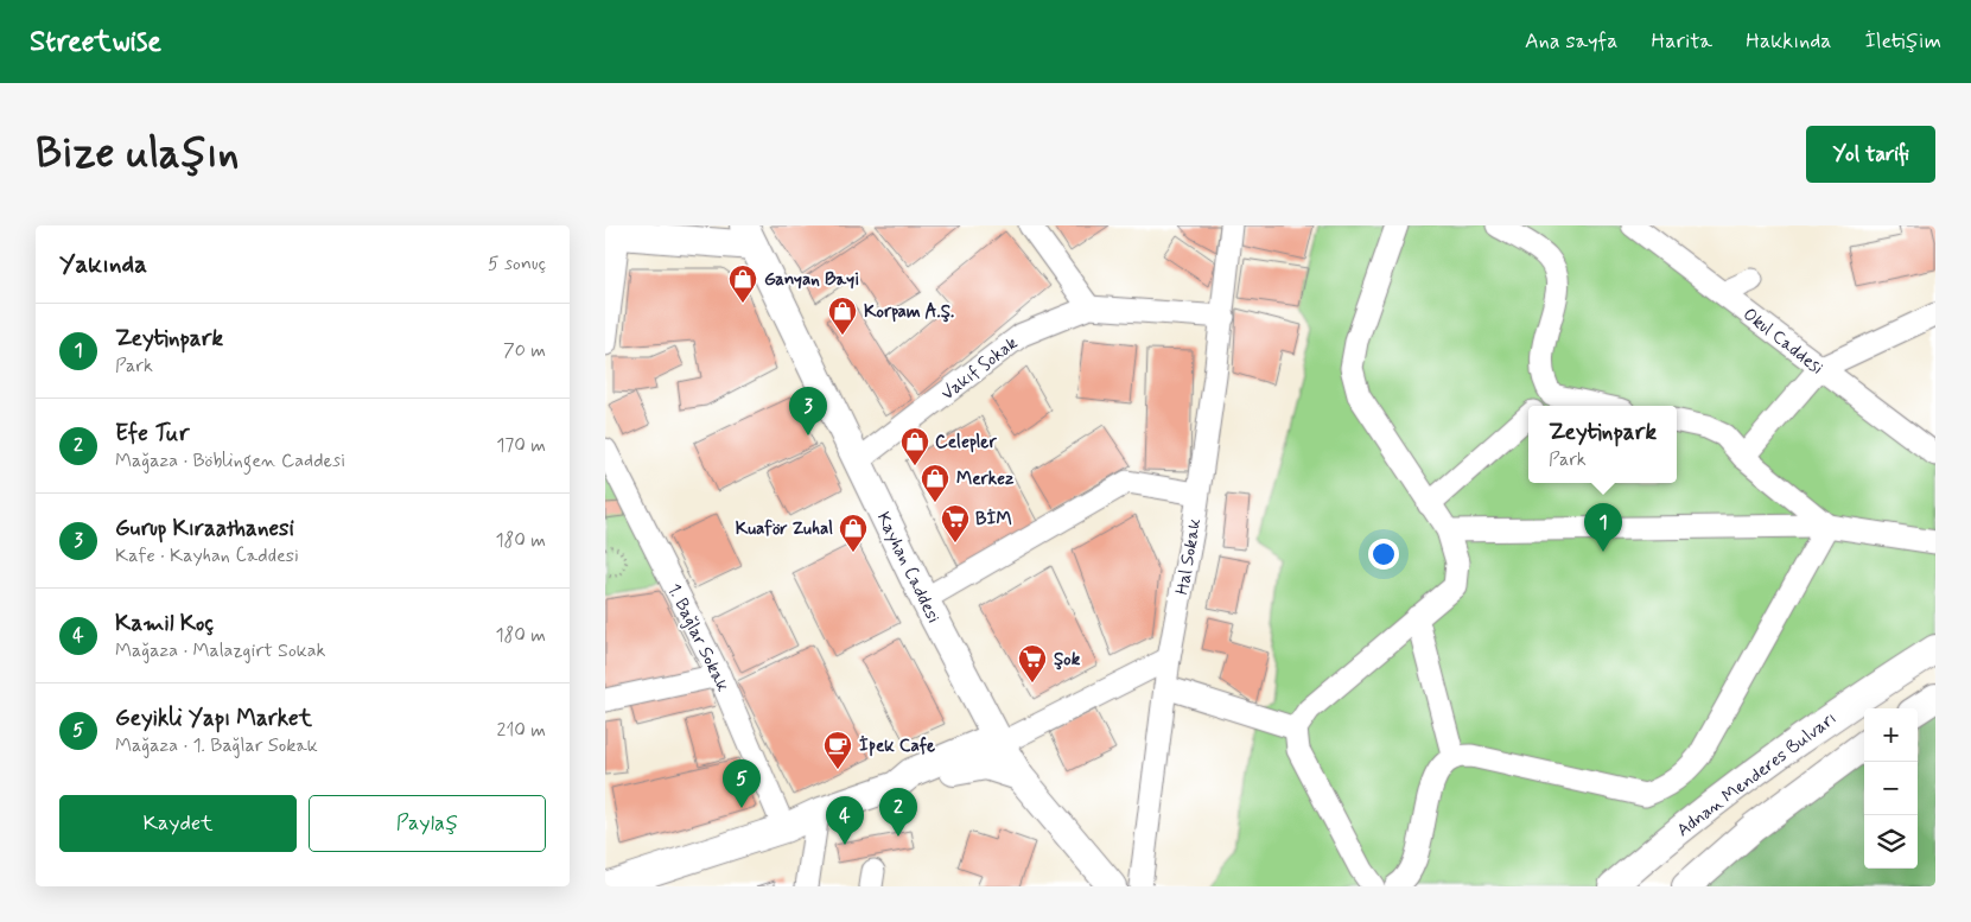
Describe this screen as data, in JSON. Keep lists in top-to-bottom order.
{
  "streets": {
    "main road": ["Kayhan Caddesi", "Adnan Menderes Bulvarı"],
    "street": [
      "Okul Caddesi",
      "Vakıf Sokak",
      "Hal Sokak",
      "1. Bağlar Sokak"
    ]
  },
  "crossings": [
    ["Vakıf Sokak", "Hal Sokak"],
    ["Vakıf Sokak", "Kayhan Caddesi"]
  ],
  "places": {
    "shop": [
      "Ganyan Bayi",
      "Korpam A.Ş.",
      "Celepler",
      "Merkez",
      "Kuaför Zuhal"
    ],
    "supermarket": ["BİM", "Şok"],
    "cafe": ["İpek Cafe"]
  },
  "page": {
    "header": "Streetwise",
    "nav": [
      "Ana sayfa",
      "Harita",
      "Hakkında",
      "İletişim"
    ],
    "buttons": [
      "Yol tarifi",
      ["Kaydet", "Paylaş"]
    ],
    "title": "Bize ulaşın",
    "heading": ["Yakında", "5 sonuç"],
    "list": [
      {
        "mark": "1",
        "name": "Zeytinpark",
        "note": "Park",
        "value": "70 m"
      },
      {
        "mark": "2",
        "name": "Efe Tur",
        "note": "Mağaza · Böblingen Caddesi",
        "value": "170 m"
      },
      {
        "mark": "3",
        "name": "Gurup Kıraathanesi",
        "note": "Kafe · Kayhan Caddesi",
        "value": "180 m"
      },
      {
        "mark": "4",
        "name": "Kamil Koç",
        "note": "Mağaza · Malazgirt Sokak",
        "value": "180 m"
      },
      {
        "mark": "5",
        "name": "Geyikli Yapı Market",
        "note": "Mağaza · 1. Bağlar Sokak",
        "value": "210 m"
      }
    ],
    "pins": [
      "3",
      "1",
      "5",
      "2",
      "4"
    ],
    "popup": ["Zeytinpark", "Park"],
    "map_buttons": ["+", "−"]
  }
}
